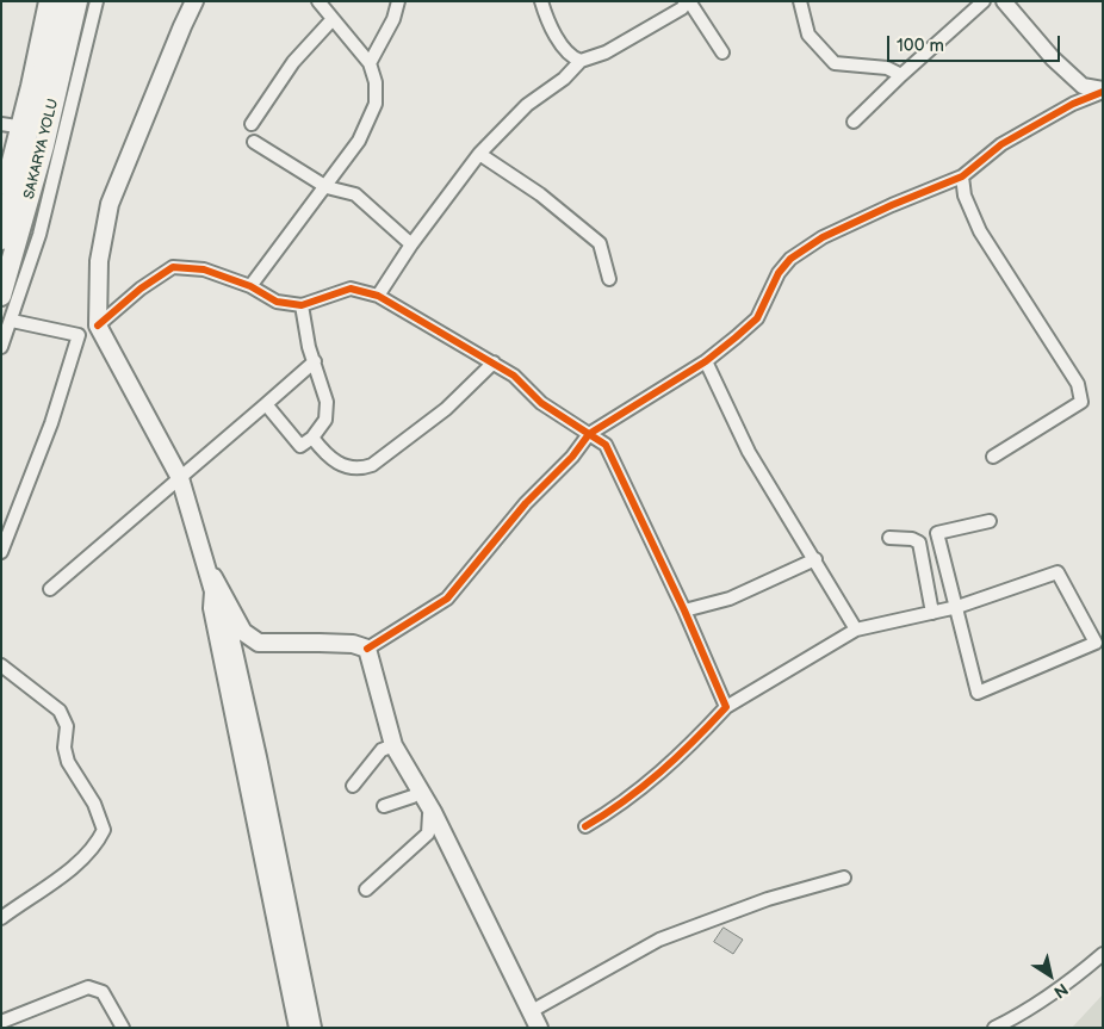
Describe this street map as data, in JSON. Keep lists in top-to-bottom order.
{
  "streets": {
    "highway": ["SAKARYA YOLU"]
  },
  "scale_bar": "100 m",
  "north": "bottom right"
}
